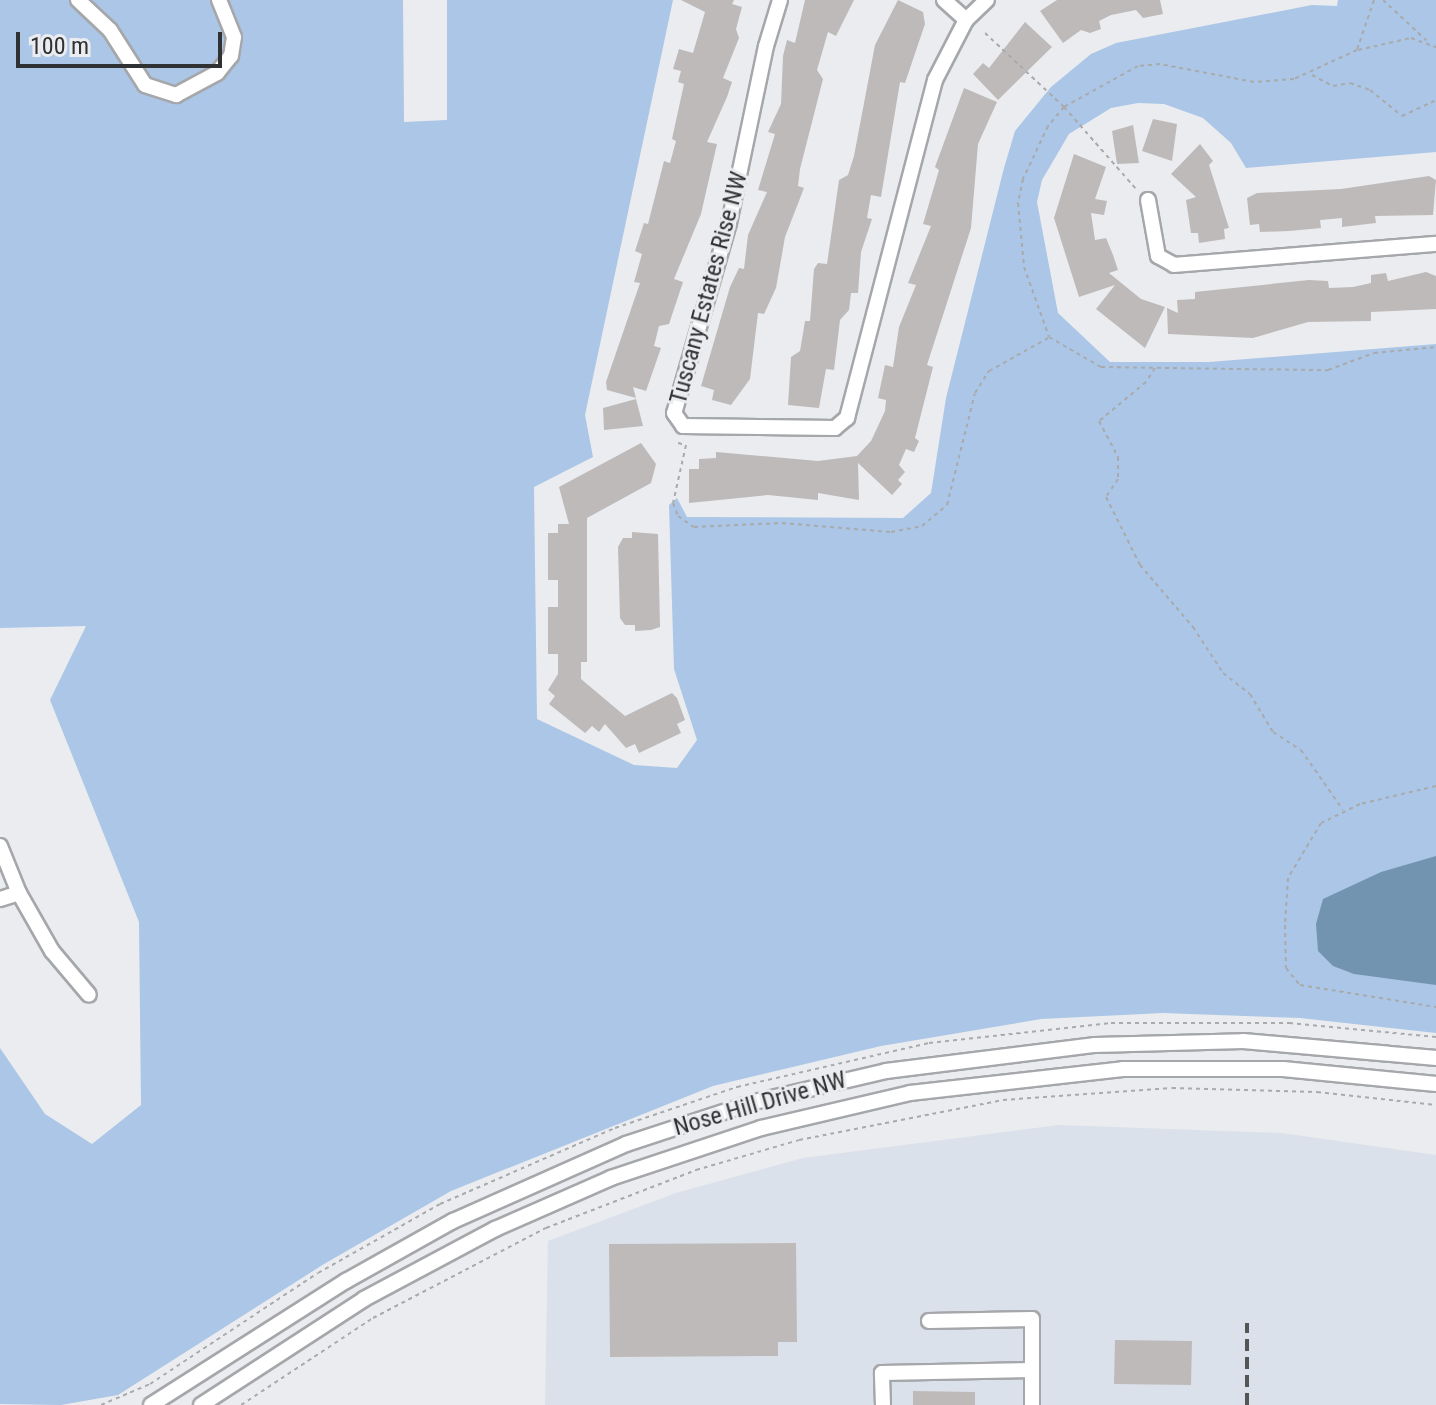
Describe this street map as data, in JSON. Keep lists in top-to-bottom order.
{
  "streets": {
    "street": ["Tuscany Estates Rise NW", "Nose Hill Drive NW"]
  },
  "scale_bar": "100 m"
}
